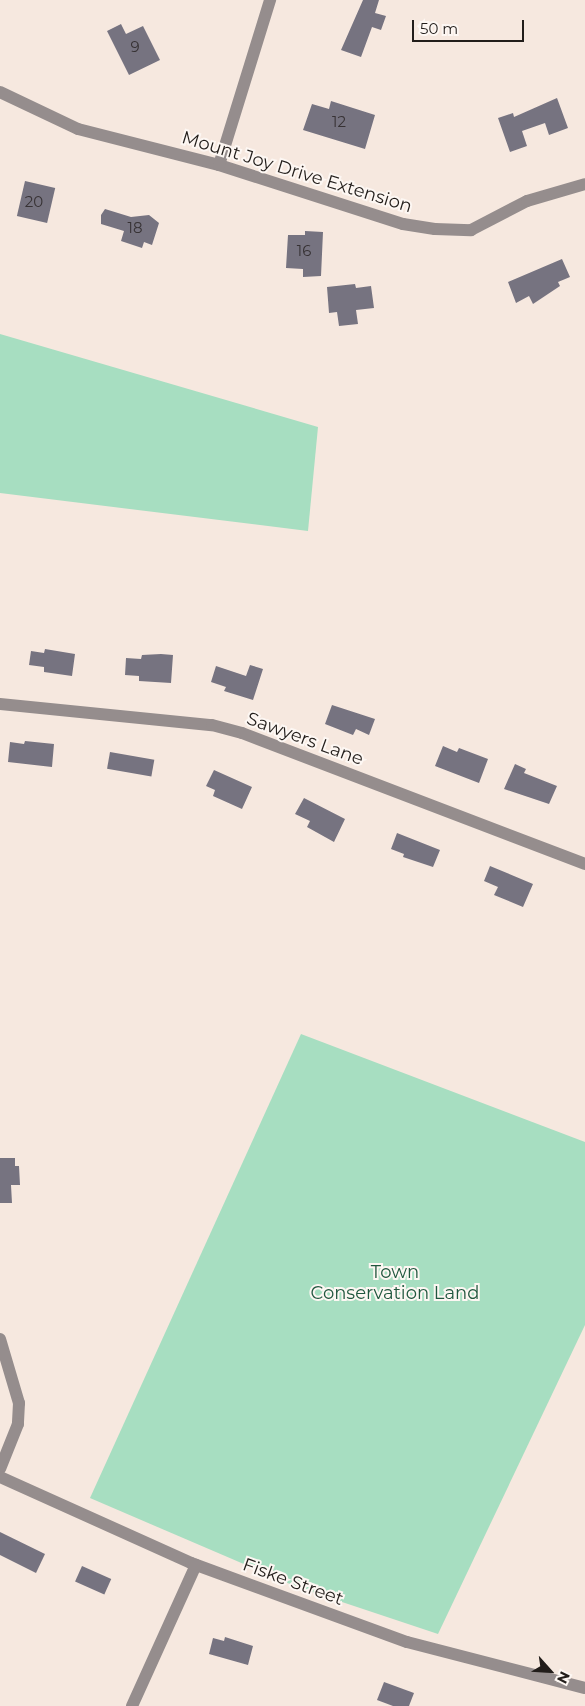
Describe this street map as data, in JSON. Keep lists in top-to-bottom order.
{
  "streets": {
    "street": ["Mount Joy Drive Extension", "Sawyers Lane", "Fiske Street"]
  },
  "parks": ["Town Conservation Land"],
  "house_numbers": [
    "9",
    "12",
    "20",
    "18",
    "16"
  ],
  "scale_bar": "50 m",
  "north": "bottom right"
}
